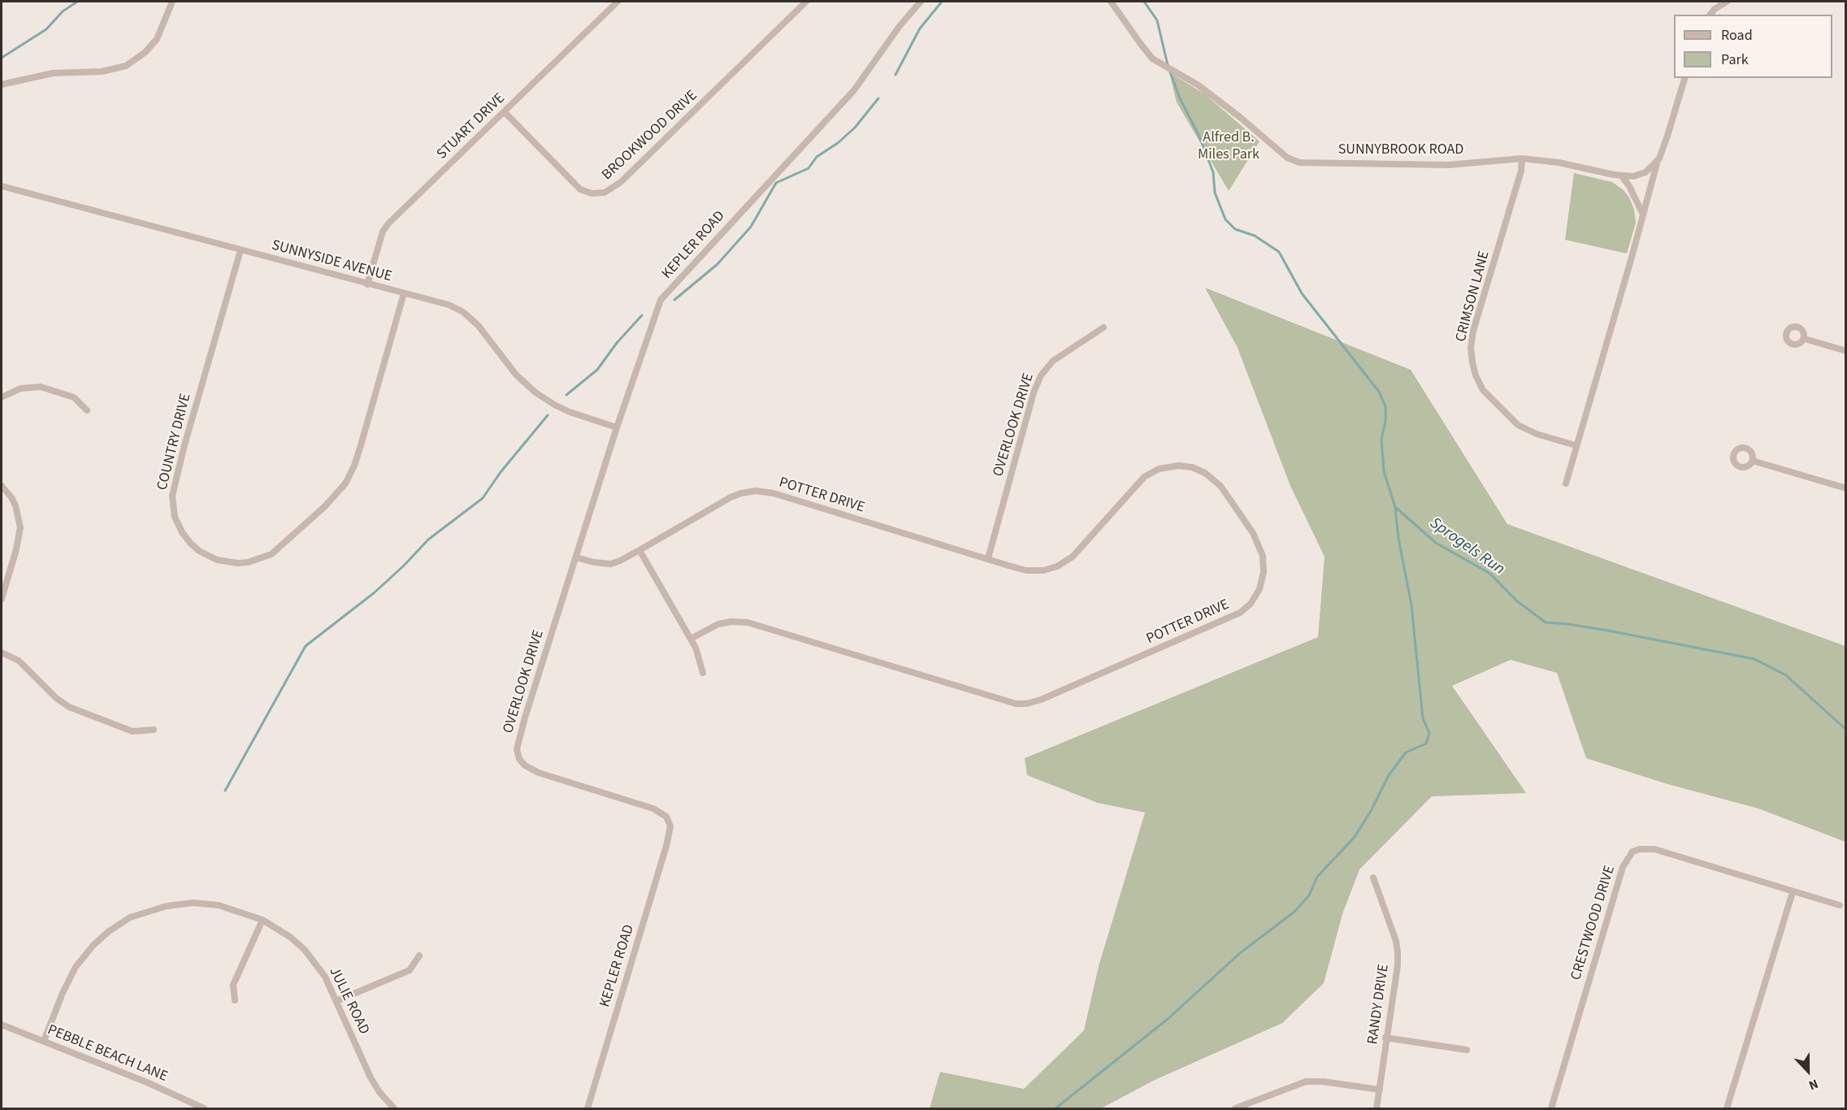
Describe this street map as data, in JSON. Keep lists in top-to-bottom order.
{
  "streets": {
    "street": [
      "STUART DRIVE",
      "BROOKWOOD DRIVE",
      "SUNNYBROOK ROAD",
      "KEPLER ROAD",
      "SUNNYSIDE AVENUE",
      "CRIMSON LANE",
      "OVERLOOK DRIVE",
      "COUNTRY DRIVE",
      "POTTER DRIVE",
      "CRESTWOOD DRIVE",
      "JULIE ROAD",
      "RANDY DRIVE",
      "PEBBLE BEACH LANE"
    ]
  },
  "crossings": [
    ["STUART DRIVE", "BROOKWOOD DRIVE"],
    ["STUART DRIVE", "SUNNYSIDE AVENUE"],
    ["SUNNYBROOK ROAD", "CRIMSON LANE"],
    ["KEPLER ROAD", "SUNNYSIDE AVENUE"],
    ["KEPLER ROAD", "OVERLOOK DRIVE"],
    ["KEPLER ROAD", "POTTER DRIVE"],
    ["SUNNYSIDE AVENUE", "COUNTRY DRIVE"],
    ["OVERLOOK DRIVE", "POTTER DRIVE"],
    ["JULIE ROAD", "PEBBLE BEACH LANE"]
  ],
  "water": ["Sprogels Run"],
  "parks": ["Alfred B. Miles Park"],
  "legend": ["Road", "Park"],
  "north": "bottom"
}
